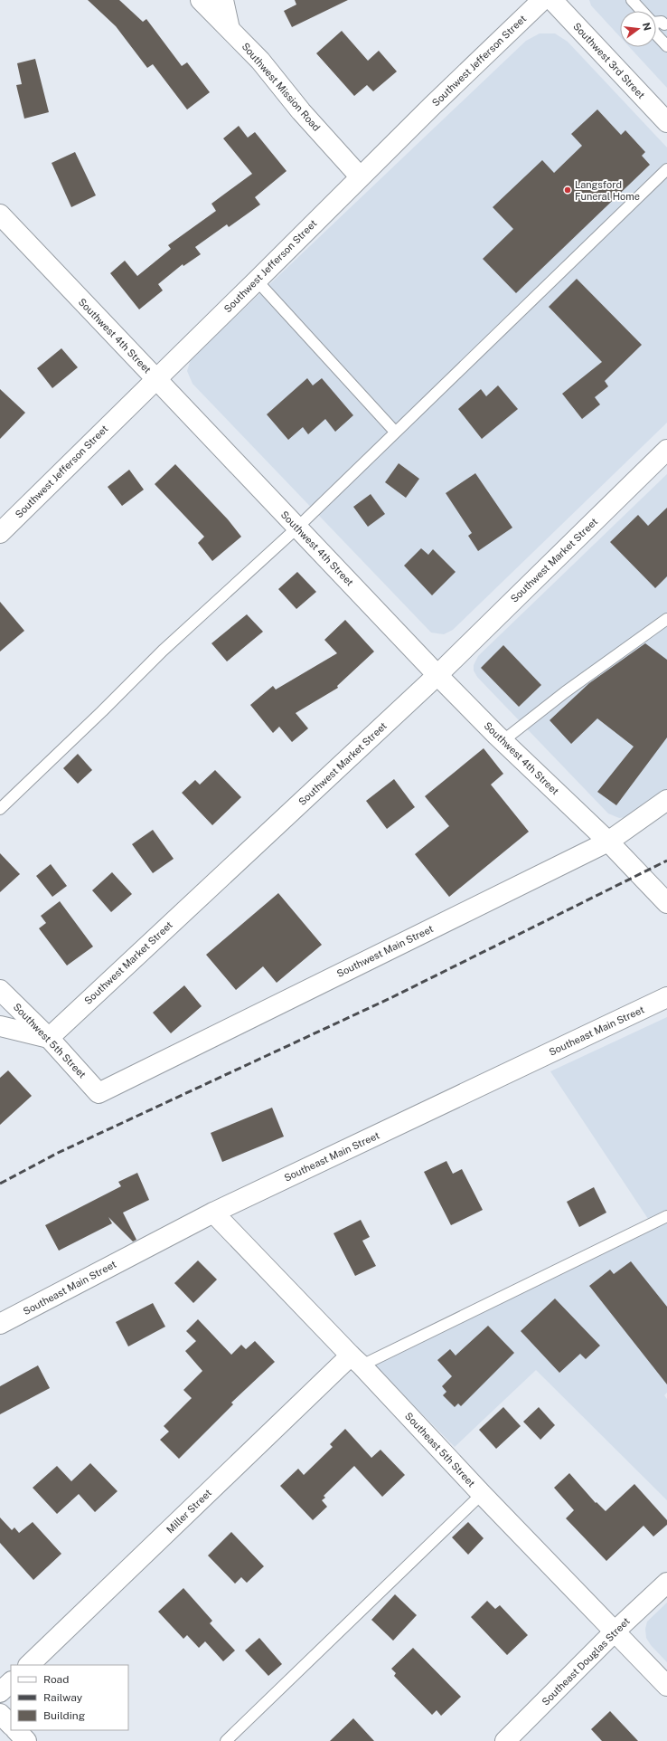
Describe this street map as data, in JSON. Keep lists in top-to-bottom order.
{
  "streets": {
    "street": [
      "Southwest Jefferson Street",
      "Southwest 3rd Street",
      "Southwest Mission Road",
      "Southwest 4th Street",
      "Southwest Market Street",
      "Southwest Main Street",
      "Southeast Main Street",
      "Southwest 5th Street",
      "Southeast 5th Street",
      "Miller Street",
      "Southeast Douglas Street"
    ]
  },
  "crossings": [
    ["Southwest Jefferson Street", "Southwest Mission Road"],
    ["Southwest Jefferson Street", "Southwest 4th Street"],
    ["Southwest 4th Street", "Southwest Market Street"],
    ["Southwest 4th Street", "Southwest Main Street"],
    ["Southwest Market Street", "Southwest 5th Street"],
    ["Southwest Main Street", "Southwest 5th Street"],
    ["Southeast Main Street", "Southeast 5th Street"],
    ["Southeast 5th Street", "Miller Street"],
    ["Southeast 5th Street", "Southeast Douglas Street"]
  ],
  "places": ["Langsford Funeral Home"],
  "legend": ["Road", "Railway", "Building"],
  "north": "right"
}
